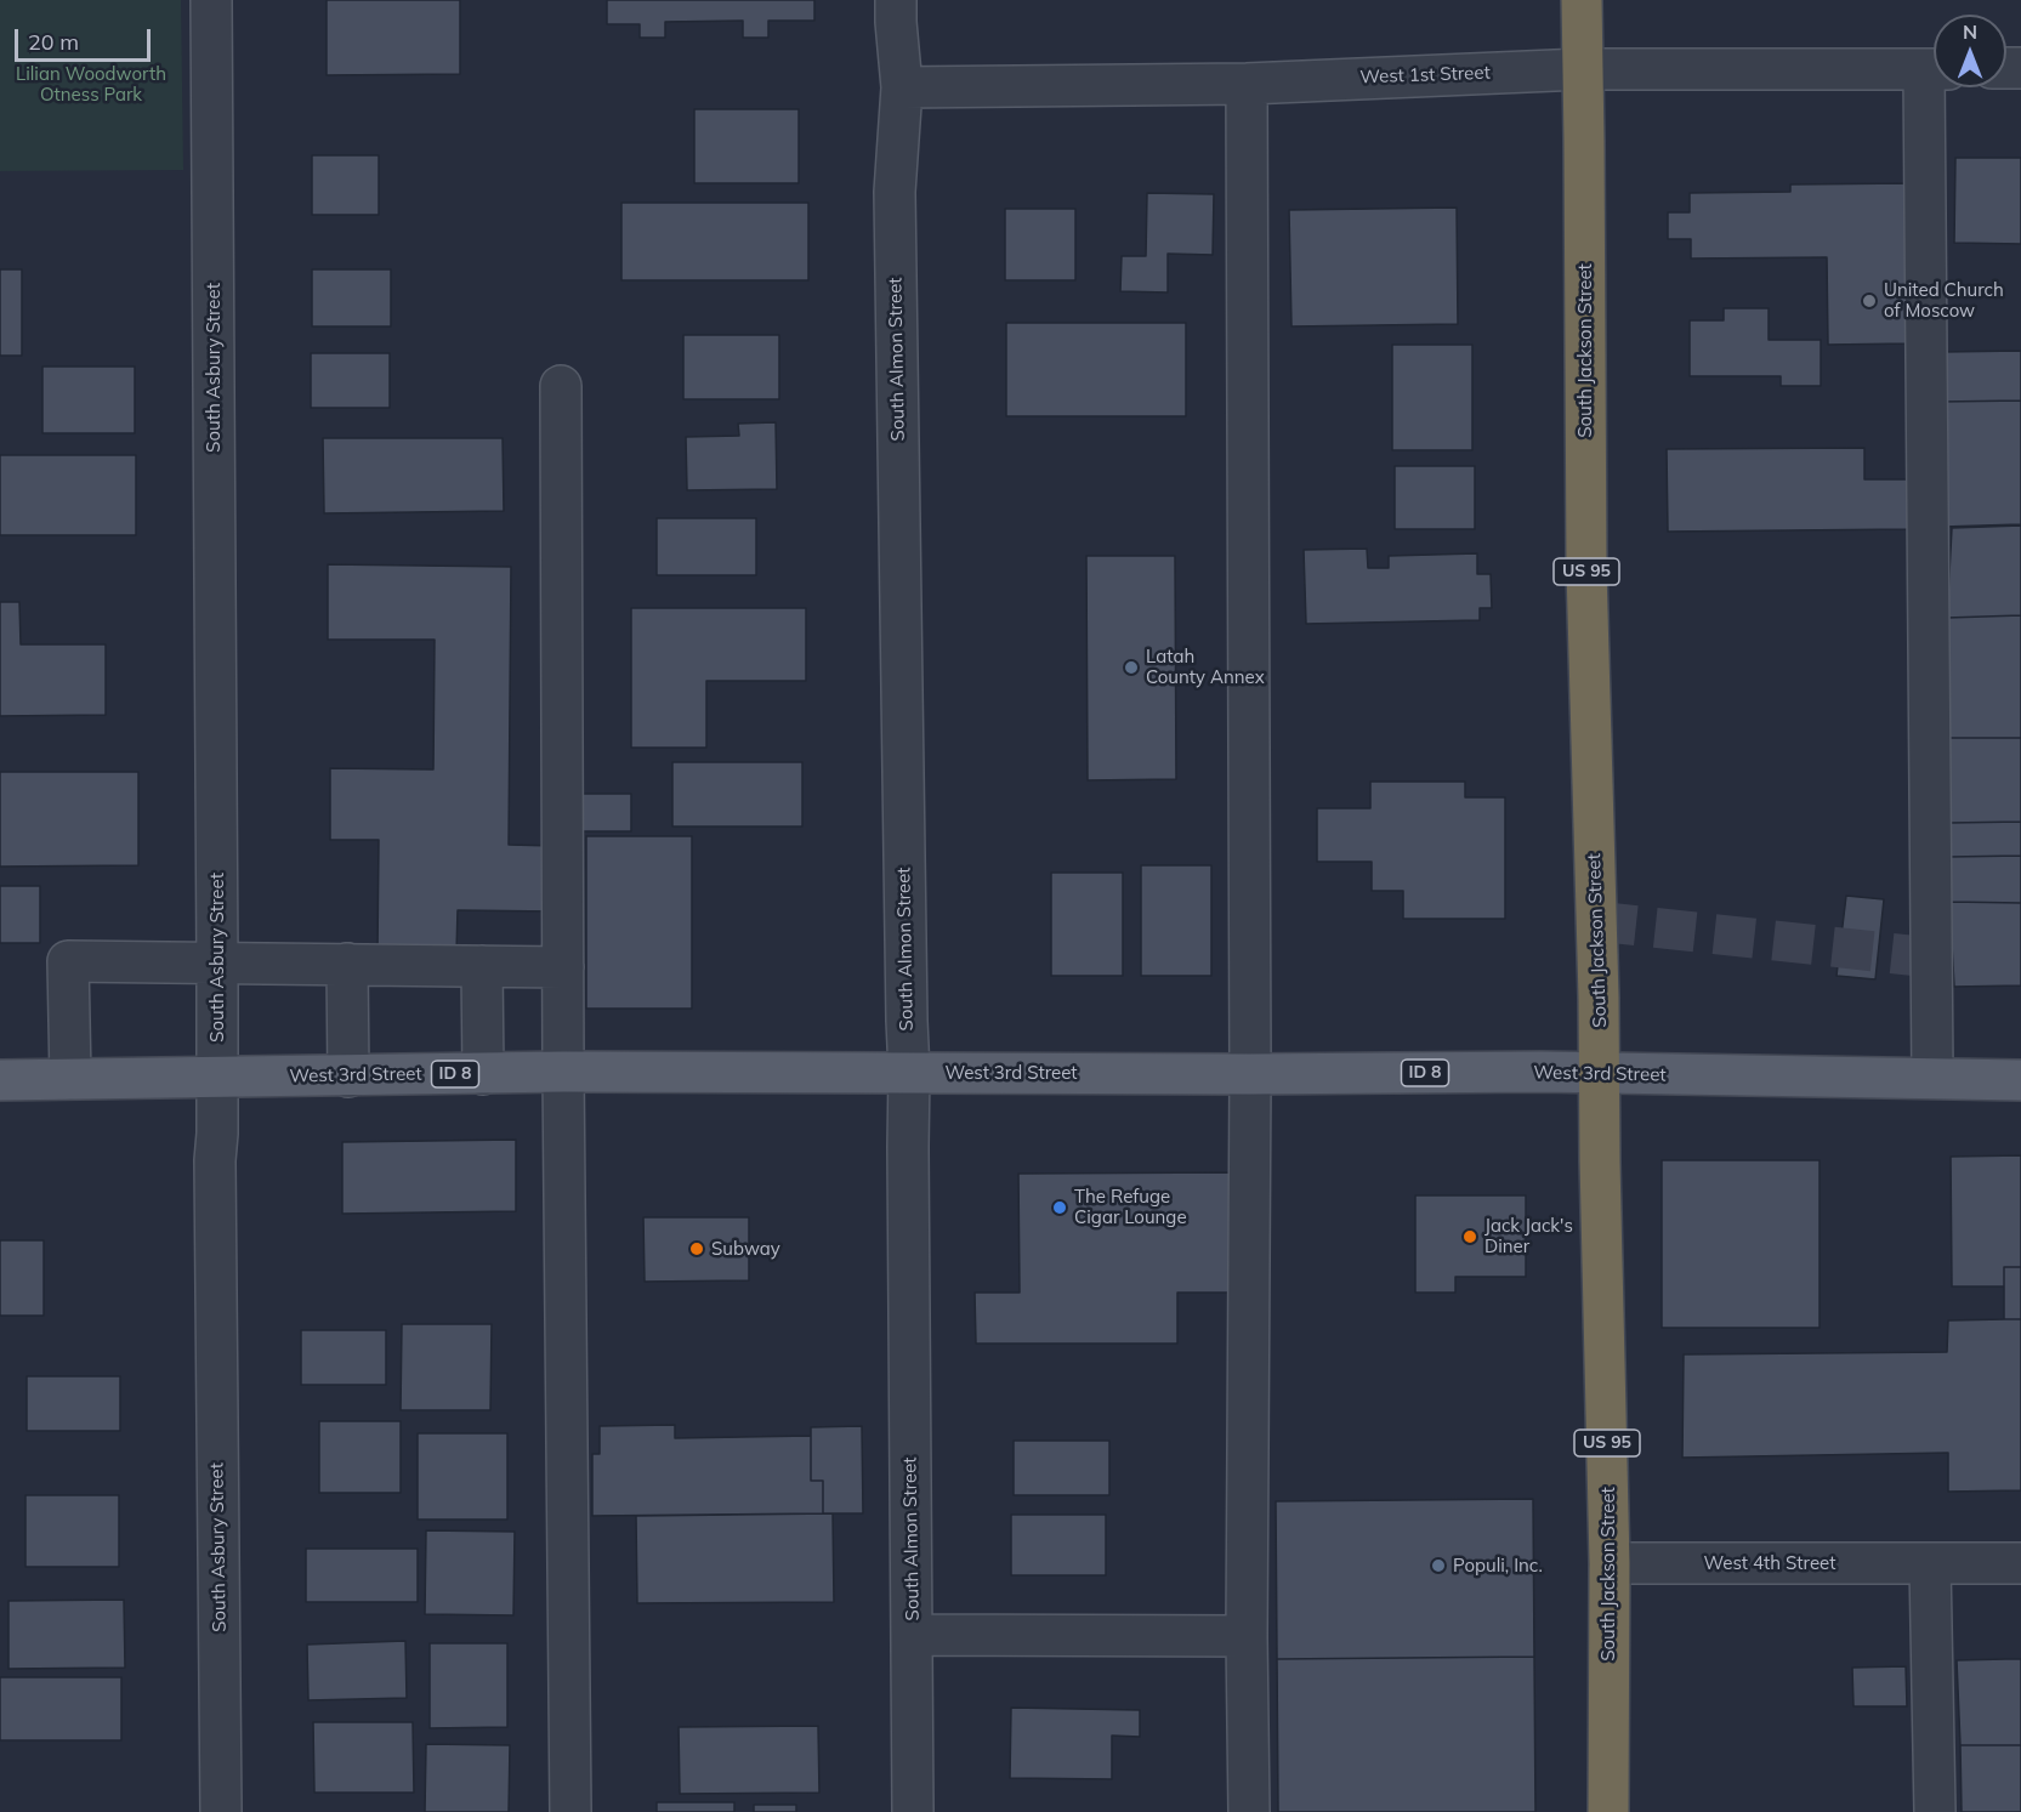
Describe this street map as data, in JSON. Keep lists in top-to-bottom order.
{
  "streets": {
    "highway": ["South Jackson Street", "US 95"],
    "main road": ["West 3rd Street", "ID 8"],
    "street": [
      "West 1st Street",
      "South Almon Street",
      "South Asbury Street",
      "West 4th Street"
    ]
  },
  "crossings": [
    ["West 1st Street", "South Jackson Street"],
    ["West 1st Street", "South Almon Street"],
    ["West 1st Street", "US 95"],
    ["South Jackson Street", "US 95"],
    ["South Jackson Street", "West 3rd Street"],
    ["South Jackson Street", "West 4th Street"],
    ["South Almon Street", "West 3rd Street"],
    ["South Asbury Street", "West 3rd Street"]
  ],
  "parks": ["Lilian Woodworth Otness Park"],
  "places": [
    "United Church of Moscow",
    "Latah County Annex",
    "The Refuge Cigar Lounge",
    "Jack Jack's Diner",
    "Subway",
    "Populi, Inc."
  ],
  "scale_bar": "20 m",
  "north": "top"
}
